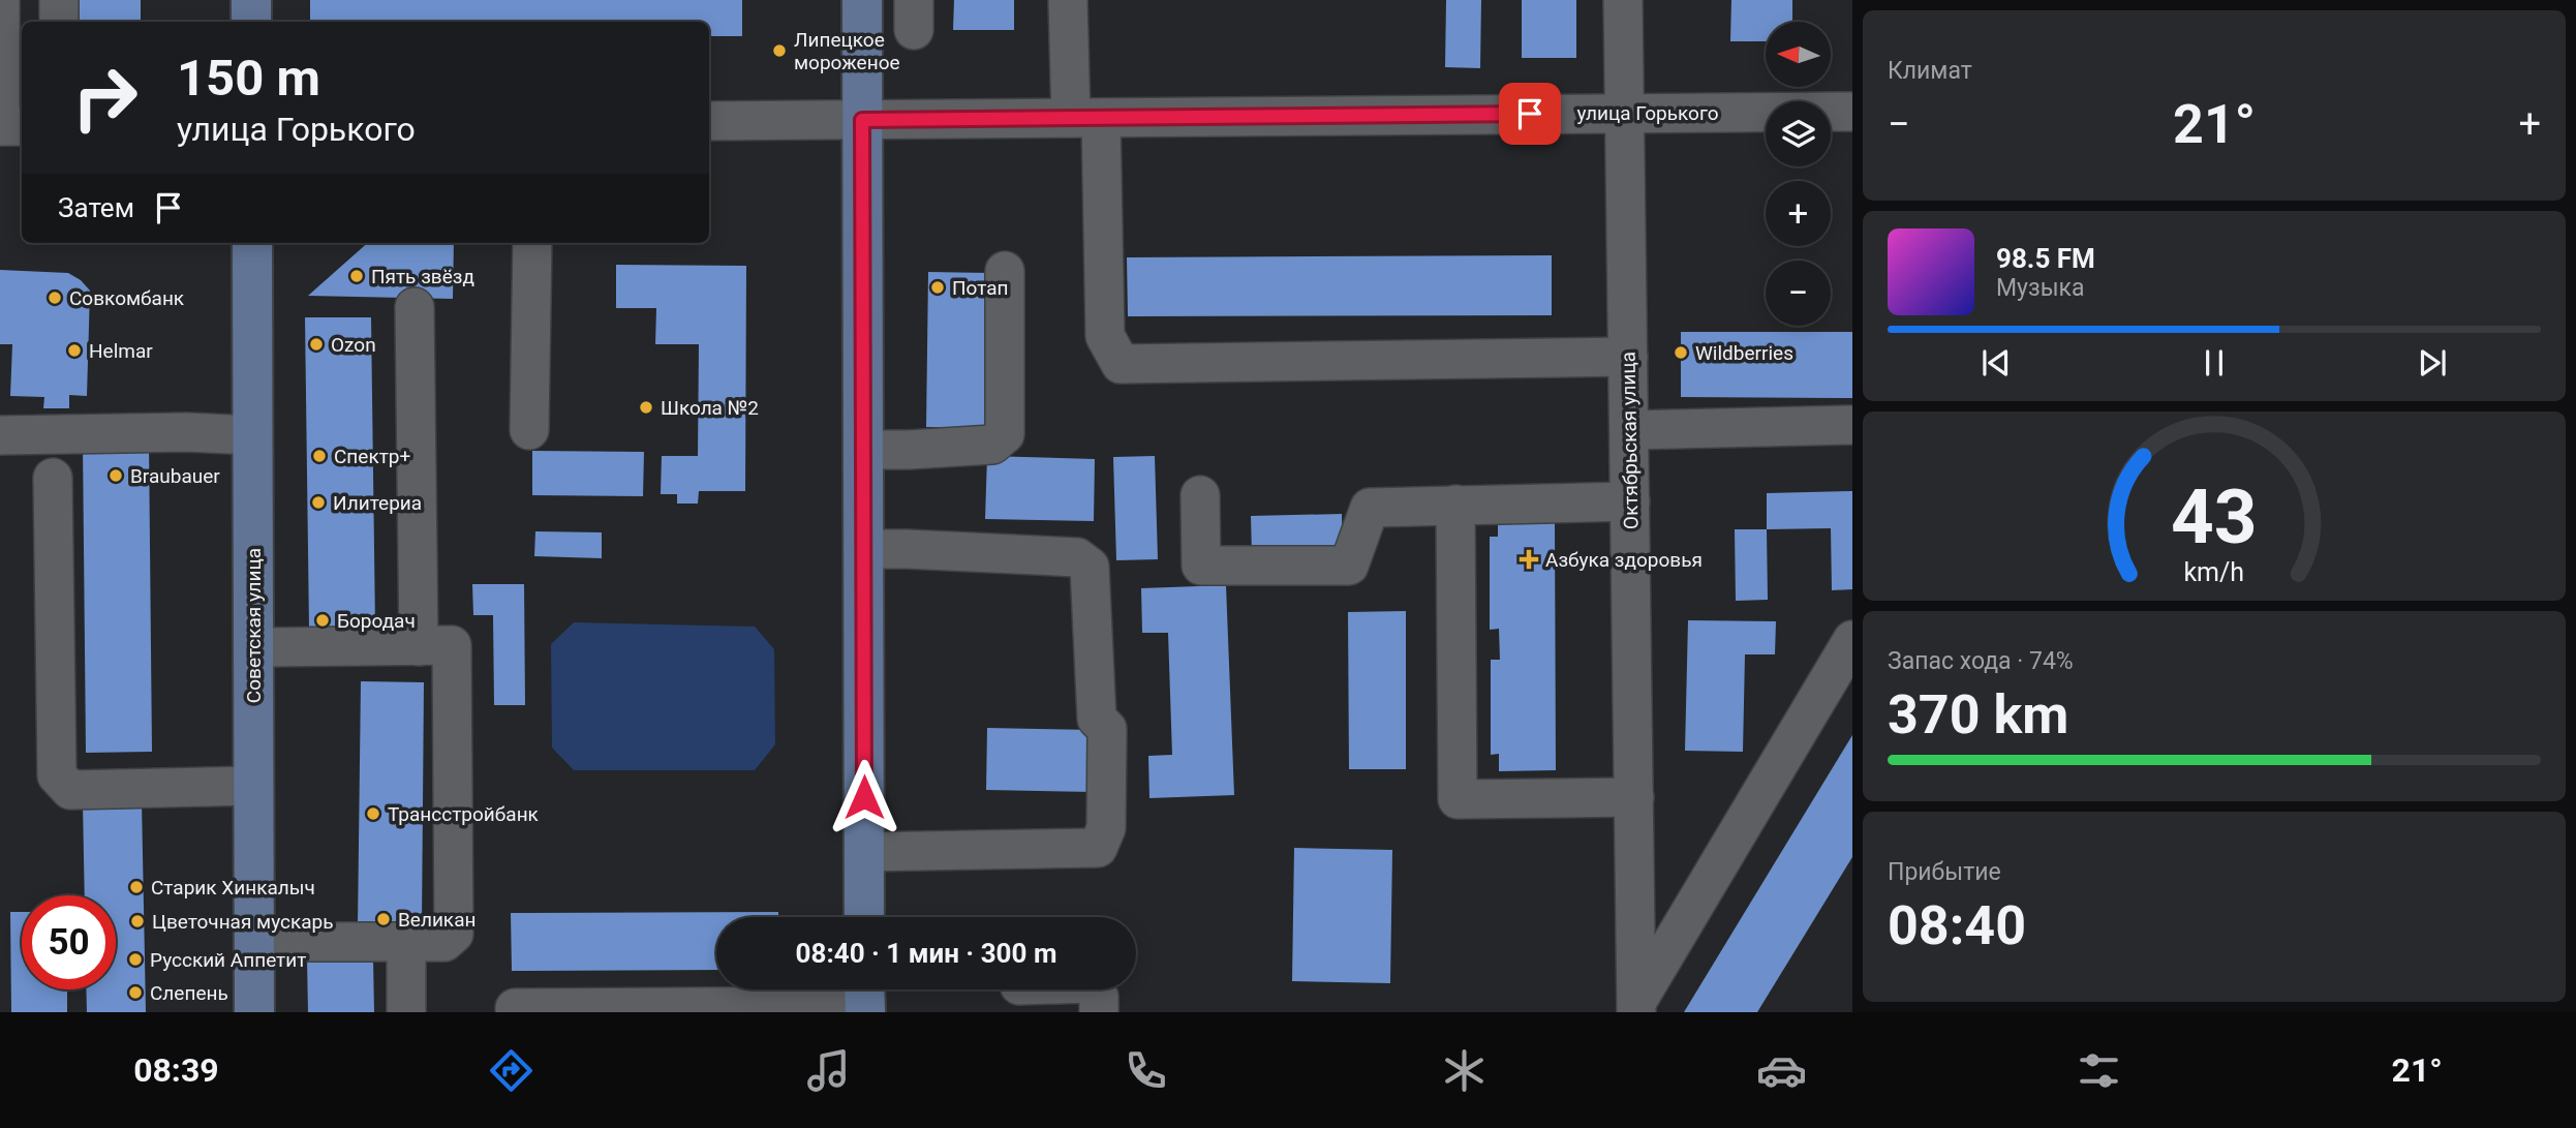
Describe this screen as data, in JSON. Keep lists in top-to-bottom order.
{
  "streets": {
    "main road": ["Советская улица"],
    "street": ["улица Горького", "Октябрьская улица"]
  },
  "crossings": [
    ["улица Горького", "Октябрьская улица"]
  ],
  "places": {
    "other": [
      "Липецкое мороженое",
      "Пять звёзд",
      "Потап",
      "Совкомбанк",
      "Ozon",
      "Helmar",
      "Wildberries",
      "Школа №2",
      "Спектр+",
      "Braubauer",
      "Илитериа",
      "Бородач",
      "Трансстройбанк",
      "Старик Хинкалыч",
      "Великан",
      "Цветочная мускарь",
      "Русский Аппетит",
      "Слепень"
    ],
    "health": ["Азбука здоровья"]
  },
  "north": "left",
  "page": {
    "tile": [
      "Климат",
      ["Запас хода · 74%", "370 km"],
      ["Прибытие", "08:40"]
    ],
    "map_buttons": ["+", "−"],
    "turn": ["150 m", "улица Горького"],
    "heat": ["−", "21°", "+"],
    "then": "Затем",
    "song": ["98.5 FM", "Музыка"],
    "limit": "50",
    "trip": "08:40 · 1 мин · 300 m",
    "tabs": ["08:39", "21°"],
    "gauge": ["43", "km/h"]
  }
}
